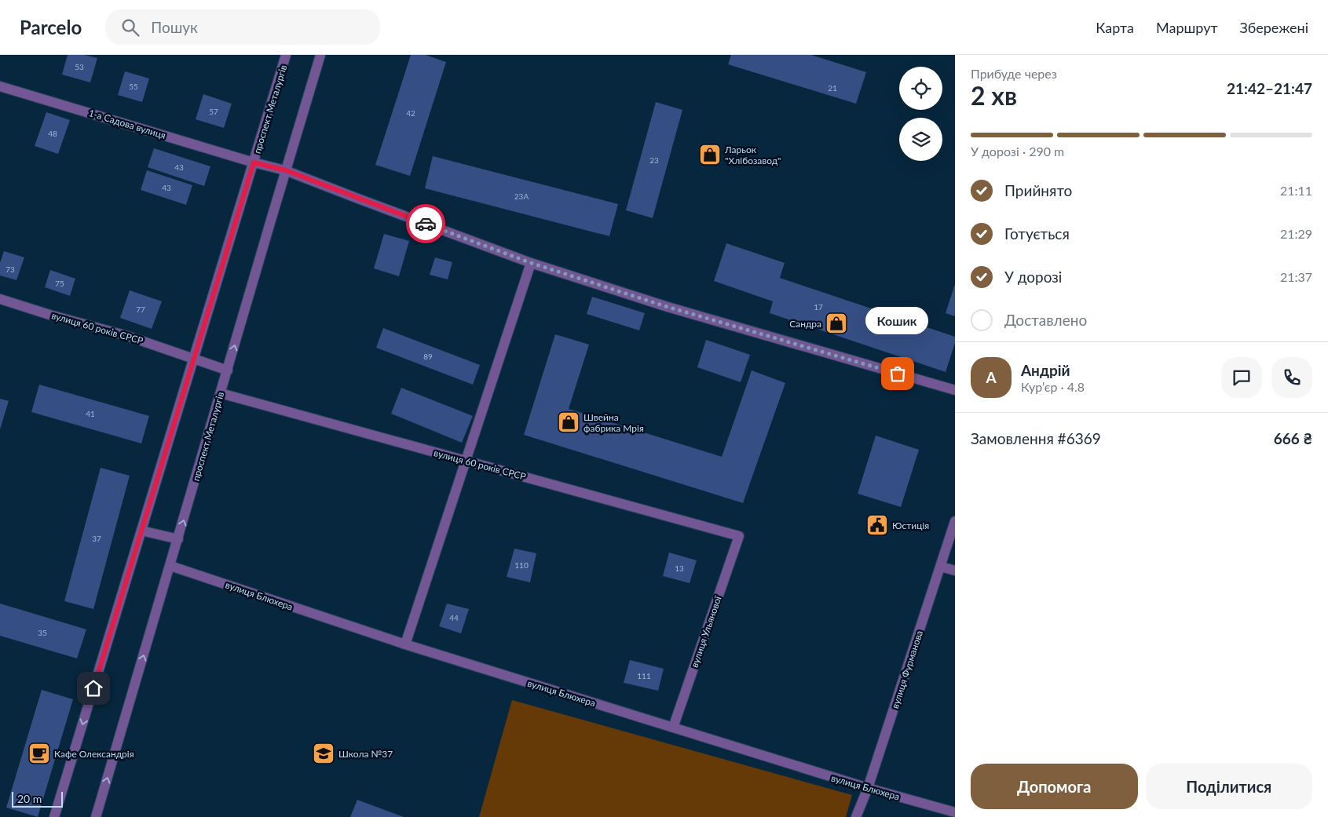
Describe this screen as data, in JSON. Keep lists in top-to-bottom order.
{
  "streets": {
    "street": [
      "проспект Металургів",
      "1-а Садова вулиця",
      "вулиця 60 років СРСР",
      "вулиця Блюхера",
      "вулиця Ульянової",
      "вулиця Фурманова"
    ]
  },
  "crossings": [
    ["проспект Металургів", "1-а Садова вулиця"],
    ["проспект Металургів", "вулиця 60 років СРСР"],
    ["проспект Металургів", "вулиця Блюхера"],
    ["вулиця 60 років СРСР", "вулиця Ульянової"],
    ["вулиця Блюхера", "вулиця Ульянової"],
    ["вулиця Блюхера", "вулиця Фурманова"]
  ],
  "places": {
    "shop": ["Ларьок \"Хлібозавод\"", "Сандра", "Швейна фабрика Мрія"],
    "other": ["Кошик"],
    "public building": ["Юстиція"],
    "cafe": ["Кафе Олександрія"],
    "school or university": ["Школа №37"]
  },
  "house_numbers": [
    "53",
    "55",
    "21",
    "57",
    "42",
    "48",
    "23",
    "43",
    "43",
    "23А",
    "73",
    "75",
    "17",
    "77",
    "89",
    "41",
    "37",
    "110",
    "13",
    "44",
    "35",
    "111"
  ],
  "scale_bar": "20 m",
  "page": {
    "header": "Parcelo",
    "search": "Пошук",
    "nav": ["Карта", "Маршрут", "Збережені"],
    "heading": ["2 хв", "Прибуде через", "21:42–21:47"],
    "panel": [
      "Андрій",
      "Кур’єр · 4.8",
      "Замовлення #6369",
      "666 ₴"
    ],
    "bar": "У дорозі · 290 m",
    "list": [
      ["Прийнято", "21:11"],
      ["Готується", "21:29"],
      ["У дорозі", "21:37"],
      "Доставлено"
    ],
    "bubble": "Кошик",
    "round": "А",
    "buttons": ["Допомога", "Поділитися"],
    "scale": "20 m"
  }
}
